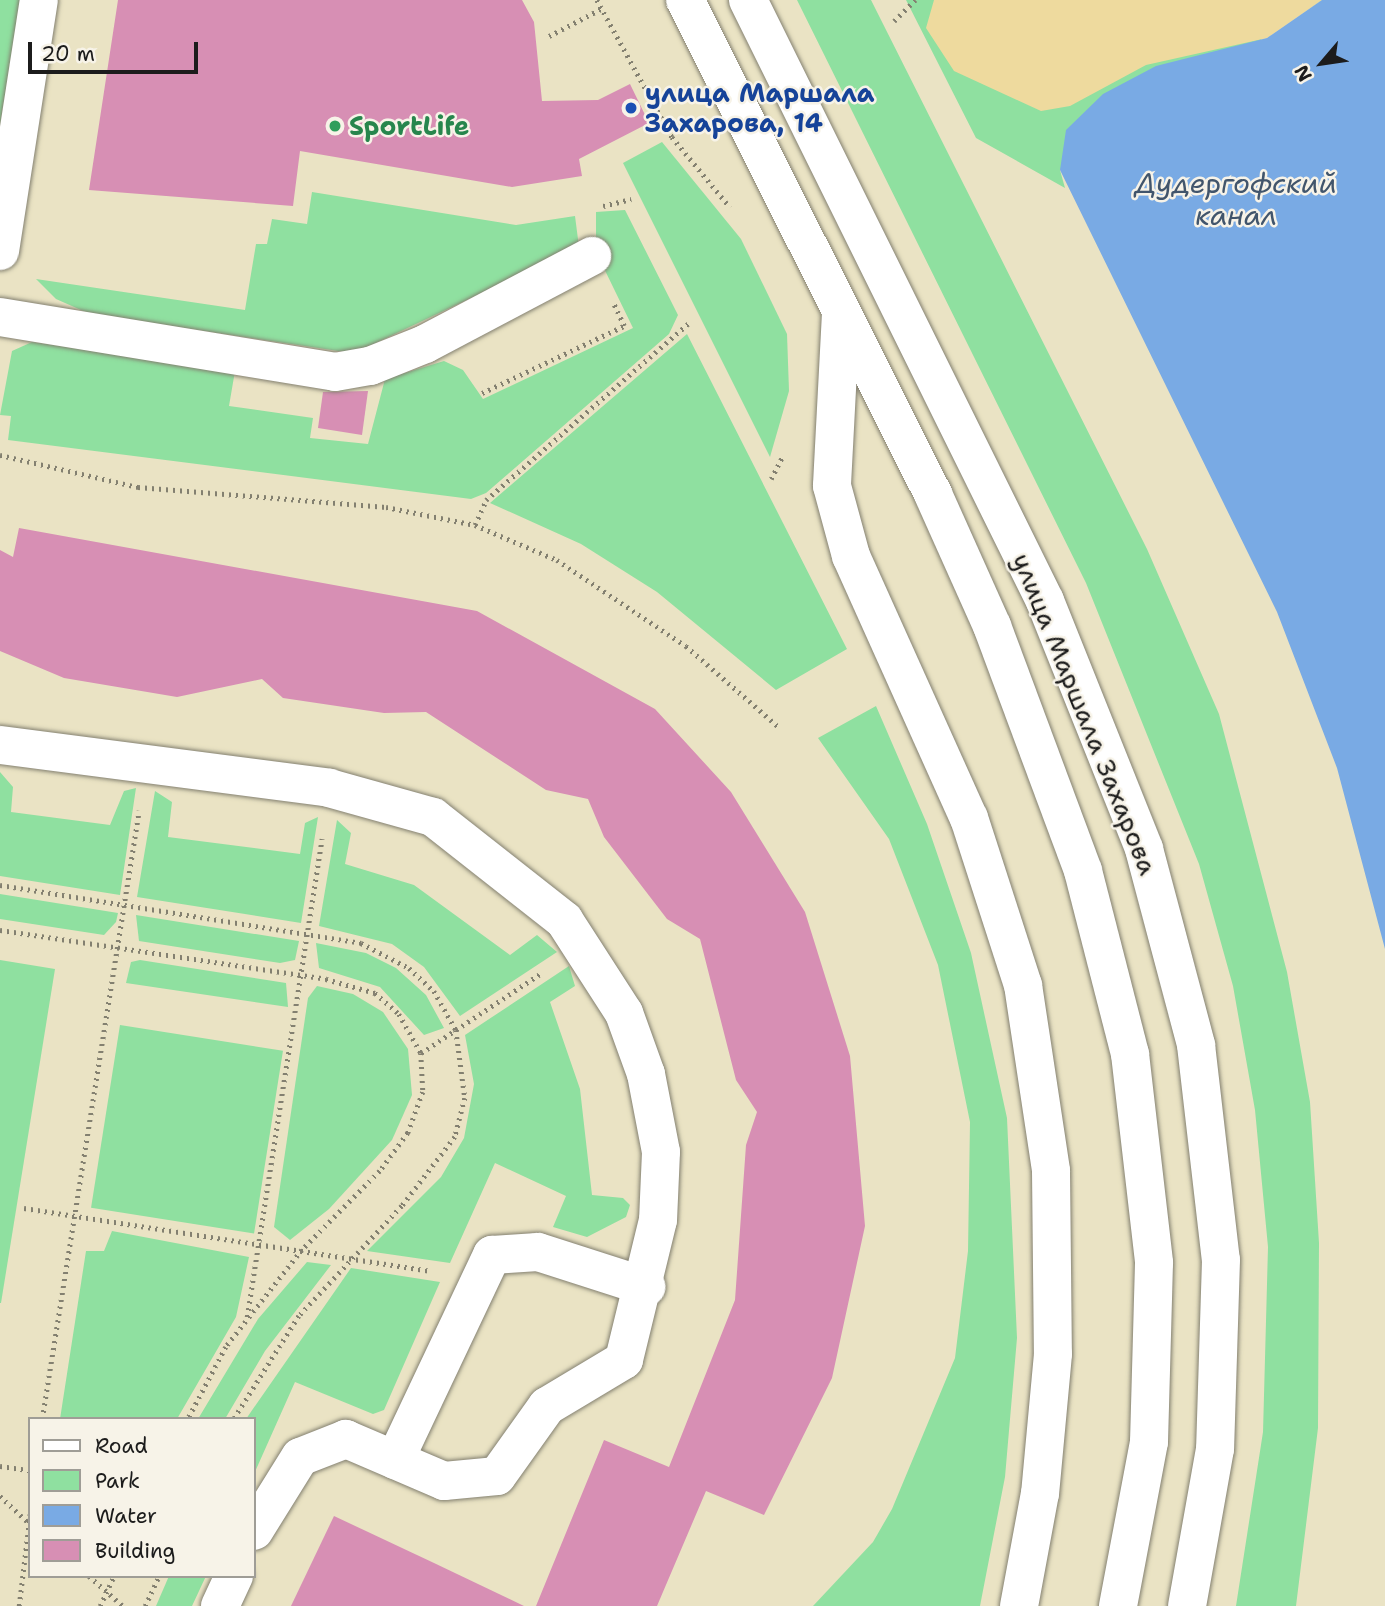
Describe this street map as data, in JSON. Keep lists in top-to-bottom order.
{
  "streets": {
    "street": ["улица Маршала Захарова"]
  },
  "water": ["Дудергофский канал"],
  "places": ["улица Маршала Захарова, 14", "SportLife"],
  "legend": [
    "Road",
    "Park",
    "Water",
    "Building"
  ],
  "scale_bar": "20 m",
  "north": "bottom left"
}
